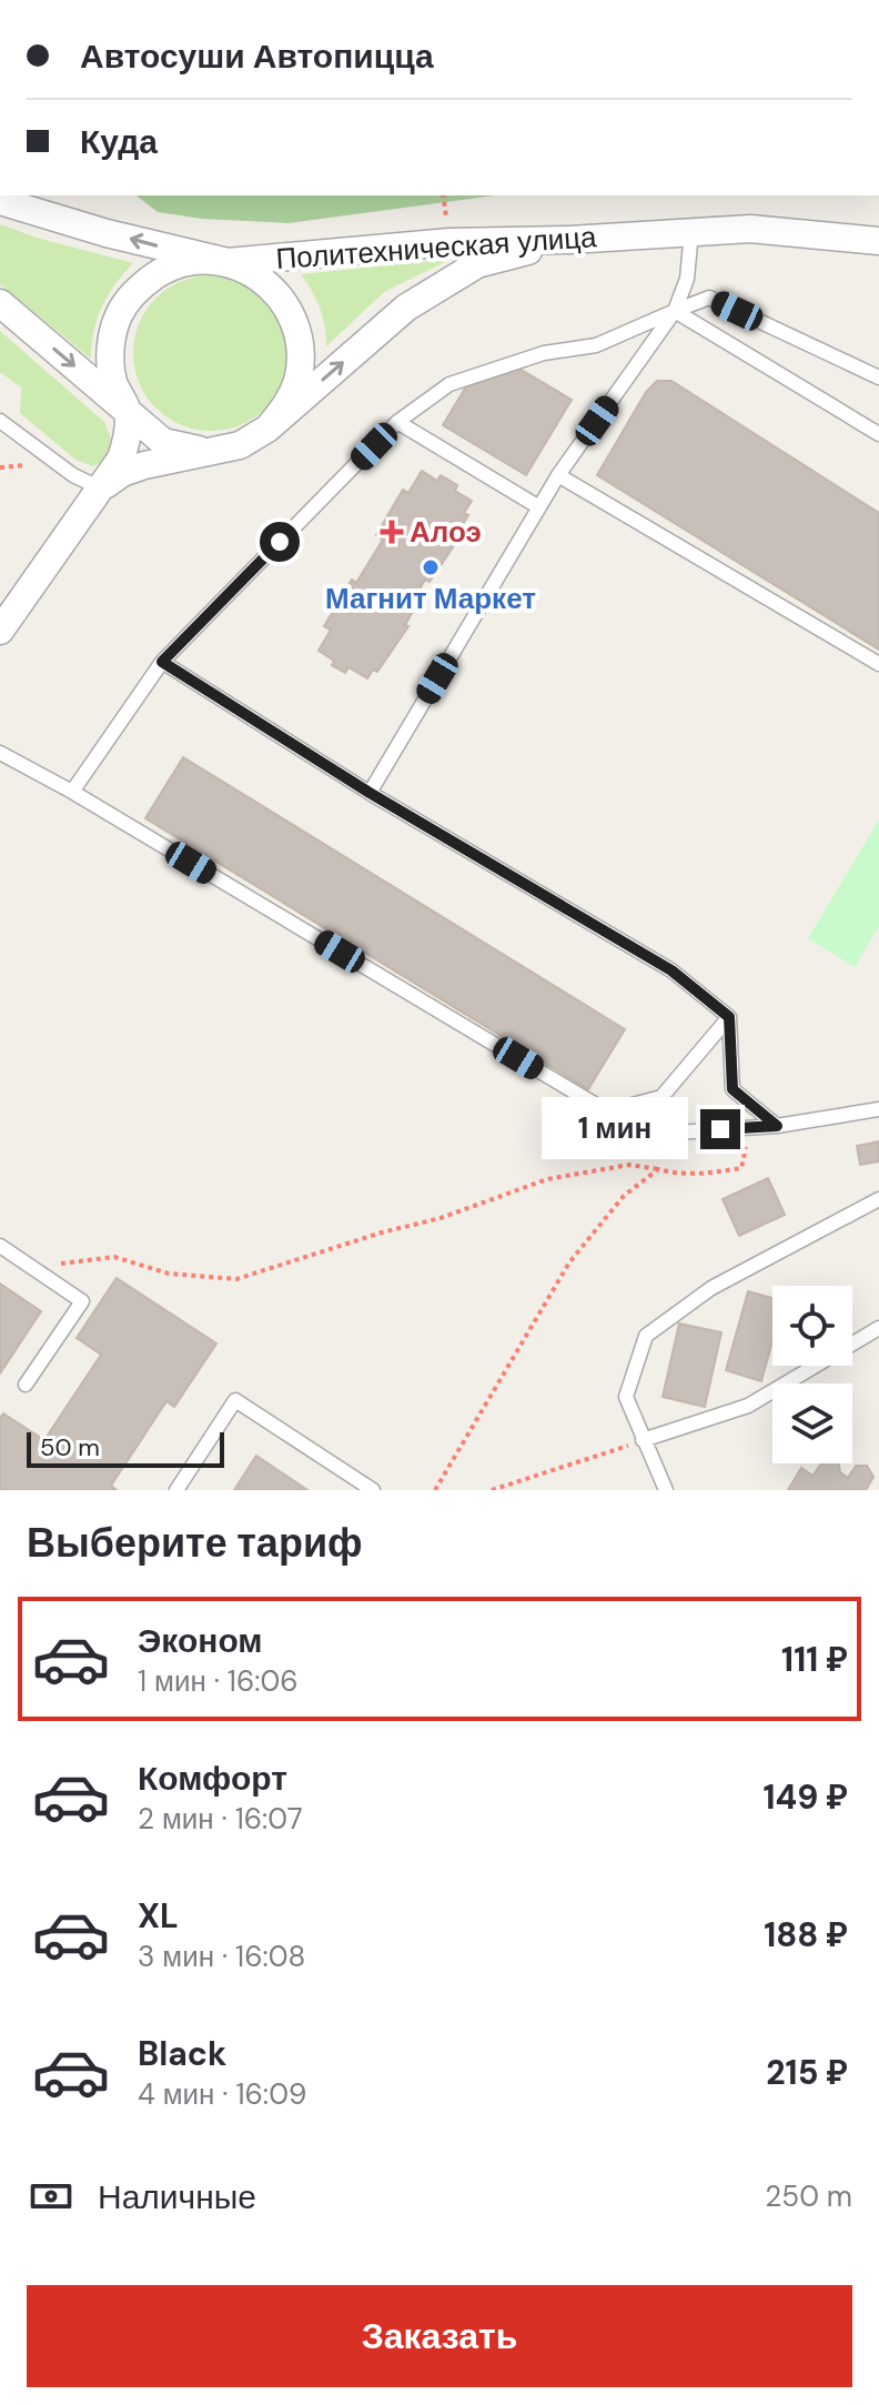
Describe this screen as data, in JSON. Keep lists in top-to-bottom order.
{
  "streets": {
    "street": ["Политехническая улица"]
  },
  "places": {
    "health": ["Алоэ"],
    "other": ["Магнит Маркет"]
  },
  "scale_bar": "50 m",
  "page": {
    "banner": ["Автосуши Автопицца", "Куда"],
    "bubble": "1 мин",
    "scale": "50 m",
    "heading": "Выберите тариф",
    "list": [
      {
        "name": "Эконом",
        "note": "1 мин · 16:06",
        "value": "111 ₽"
      },
      {
        "name": "Комфорт",
        "note": "2 мин · 16:07",
        "value": "149 ₽"
      },
      {
        "name": "XL",
        "note": "3 мин · 16:08",
        "value": "188 ₽"
      },
      {
        "name": "Black",
        "note": "4 мин · 16:09",
        "value": "215 ₽"
      }
    ],
    "pay": ["Наличные", "250 m"],
    "buttons": "Заказать"
  }
}
